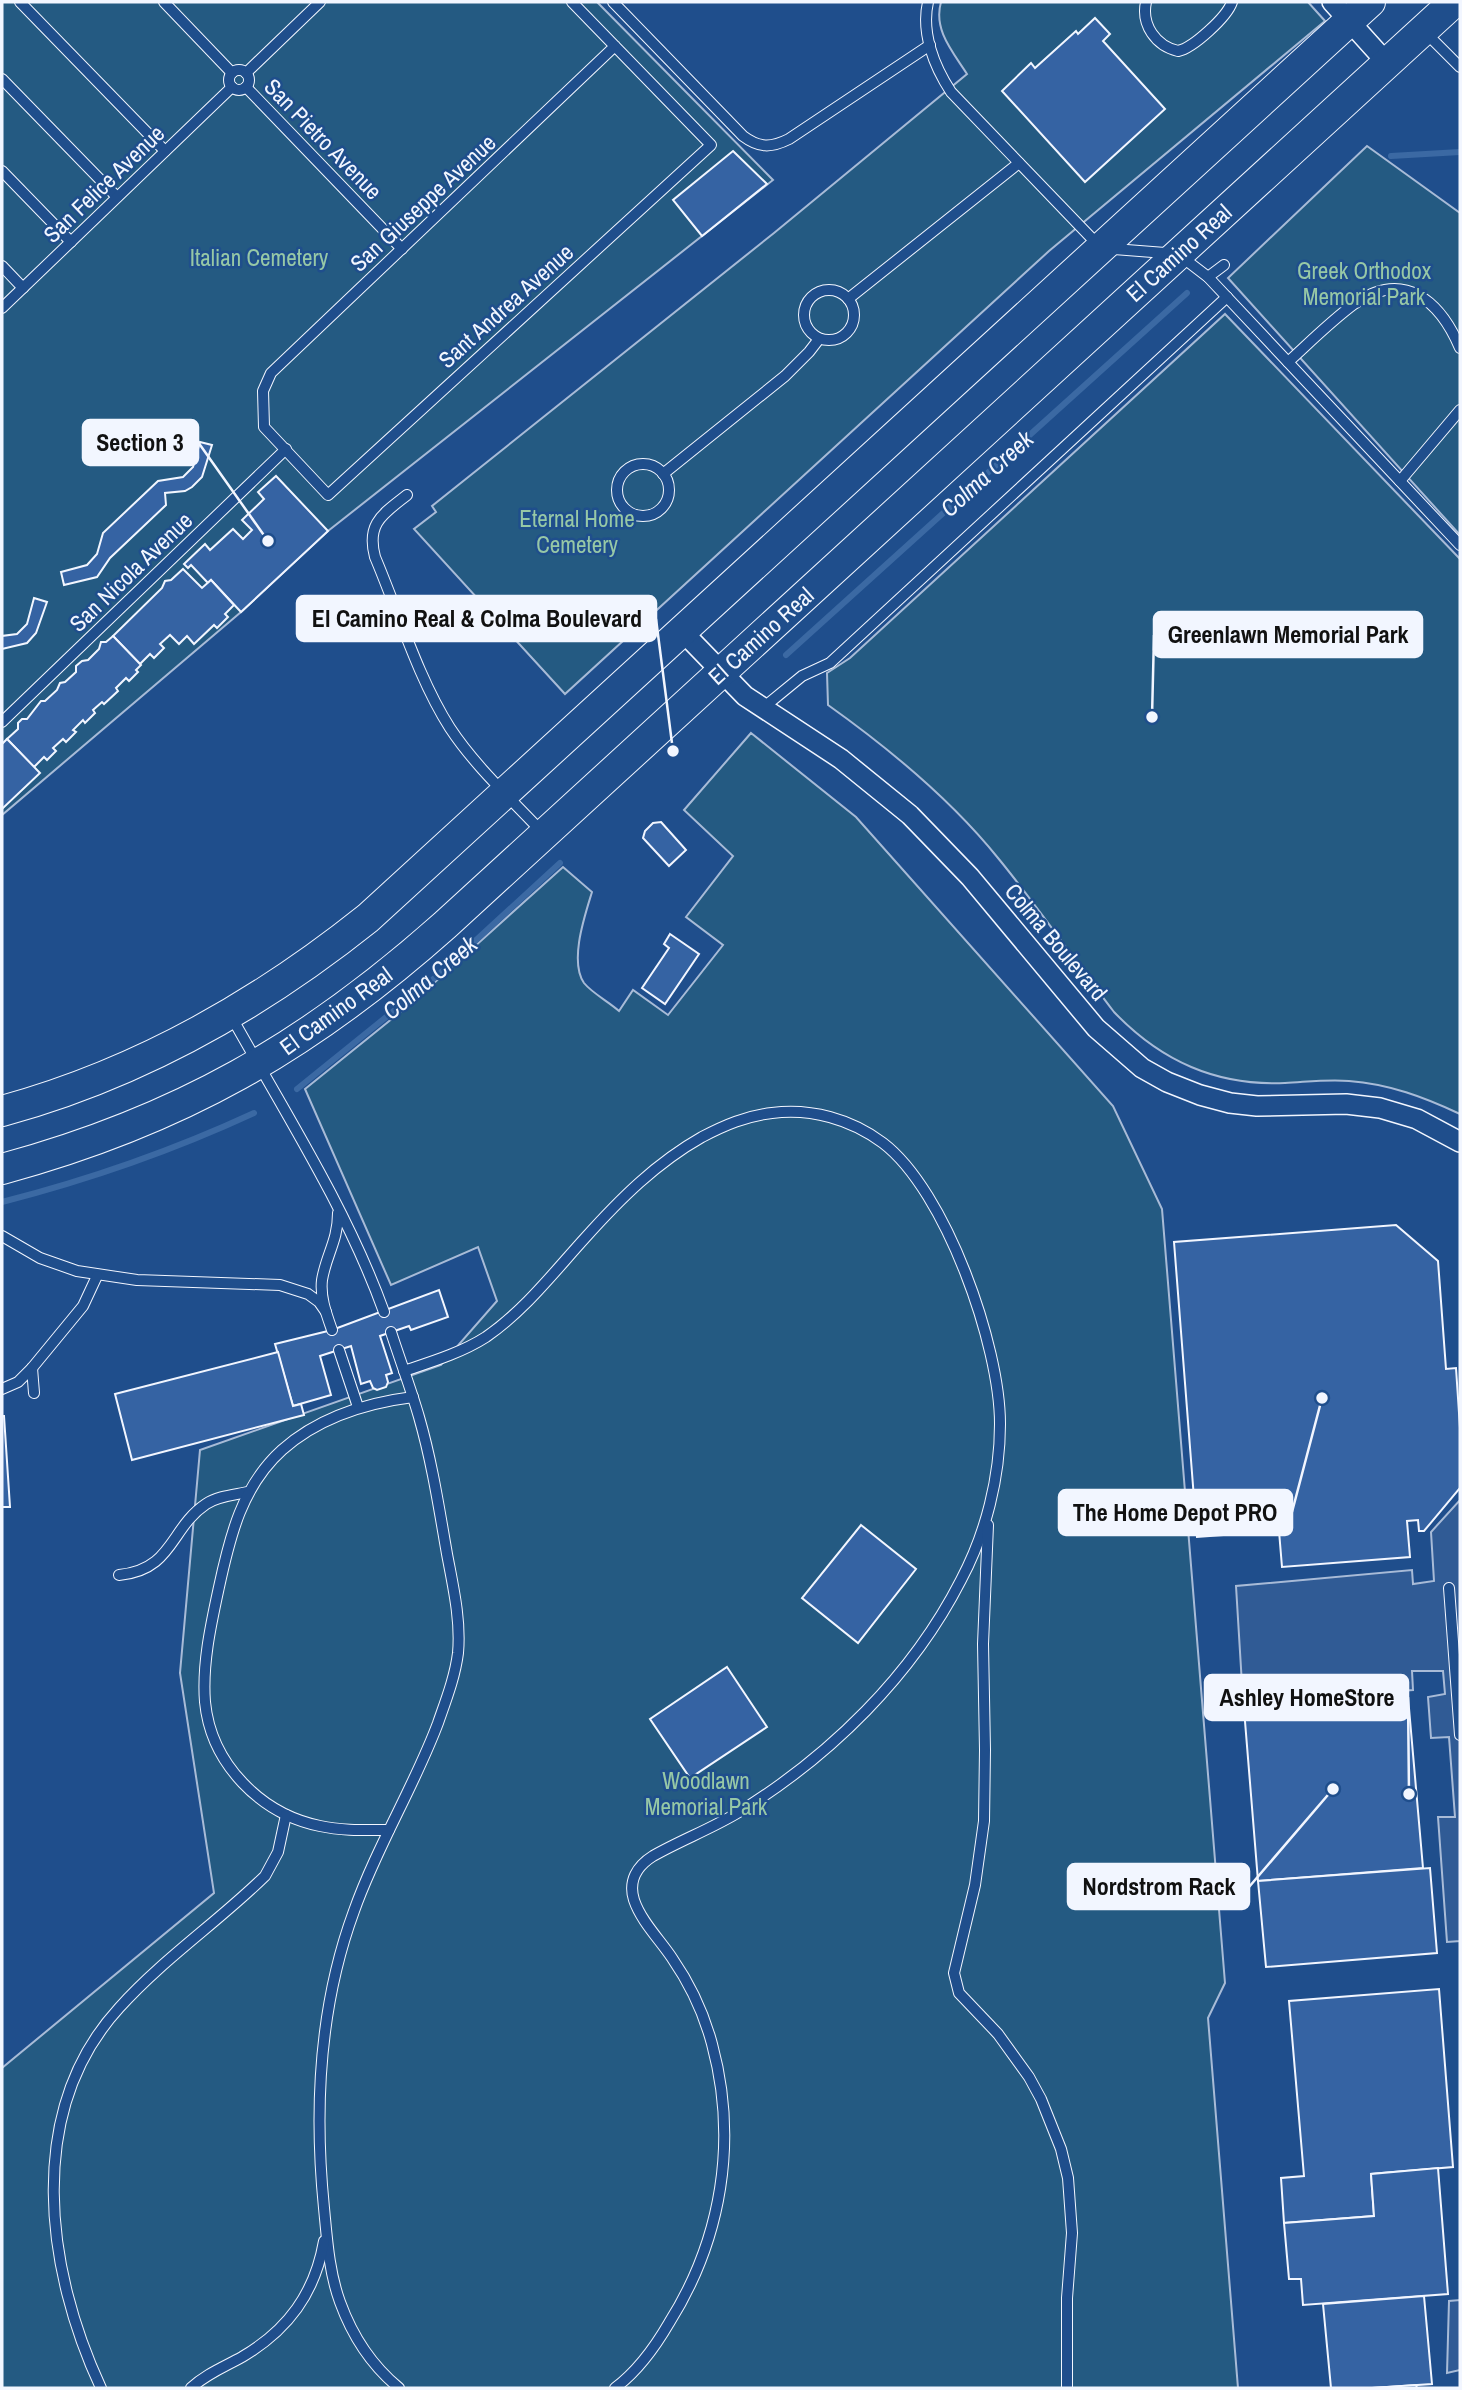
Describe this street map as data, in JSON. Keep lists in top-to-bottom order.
{
  "streets": {
    "main road": ["El Camino Real"],
    "street": ["Colma Boulevard"],
    "lane": [
      "San Pietro Avenue",
      "San Felice Avenue",
      "San Giuseppe Avenue",
      "Sant Andrea Avenue",
      "San Nicola Avenue"
    ]
  },
  "crossings": [
    ["San Pietro Avenue", "San Felice Avenue"],
    ["San Pietro Avenue", "San Giuseppe Avenue"],
    ["San Giuseppe Avenue", "Sant Andrea Avenue"],
    ["San Giuseppe Avenue", "San Nicola Avenue"],
    ["El Camino Real", "Colma Boulevard"],
    ["Sant Andrea Avenue", "San Nicola Avenue"]
  ],
  "water": ["Colma Creek"],
  "parks": [
    "Italian Cemetery",
    "Greek Orthodox Memorial Park",
    "Eternal Home Cemetery",
    "Woodlawn Memorial Park"
  ],
  "places": [
    "Section 3",
    "Greenlawn Memorial Park",
    "El Camino Real & Colma Boulevard",
    "The Home Depot PRO",
    "Nordstrom Rack",
    "Ashley HomeStore"
  ]
}
